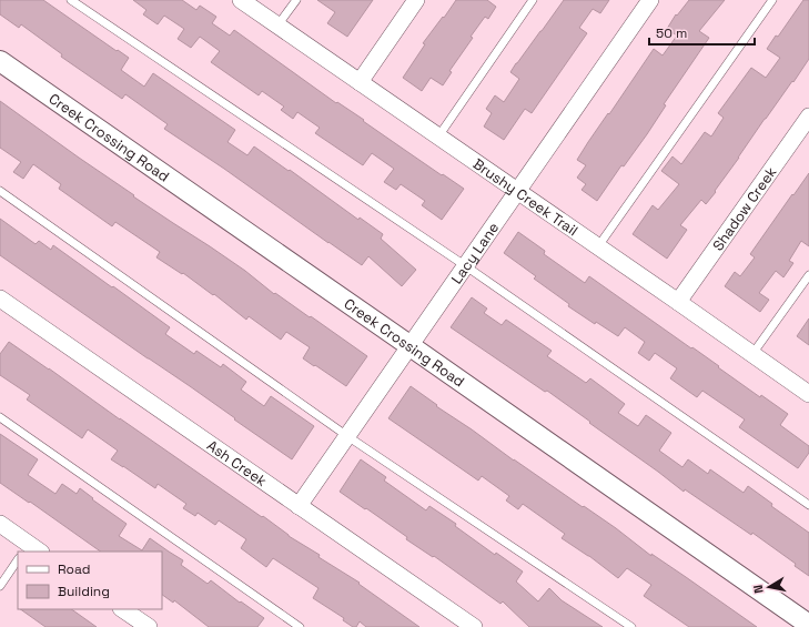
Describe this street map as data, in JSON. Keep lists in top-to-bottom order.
{
  "streets": {
    "street": [
      "Creek Crossing Road",
      "Brushy Creek Trail",
      "Shadow Creek",
      "Lacy Lane",
      "Ash Creek"
    ]
  },
  "crossings": [
    ["Creek Crossing Road", "Lacy Lane"],
    ["Brushy Creek Trail", "Shadow Creek"],
    ["Brushy Creek Trail", "Lacy Lane"],
    ["Lacy Lane", "Ash Creek"]
  ],
  "legend": ["Road", "Building"],
  "scale_bar": "50 m",
  "north": "left"
}
